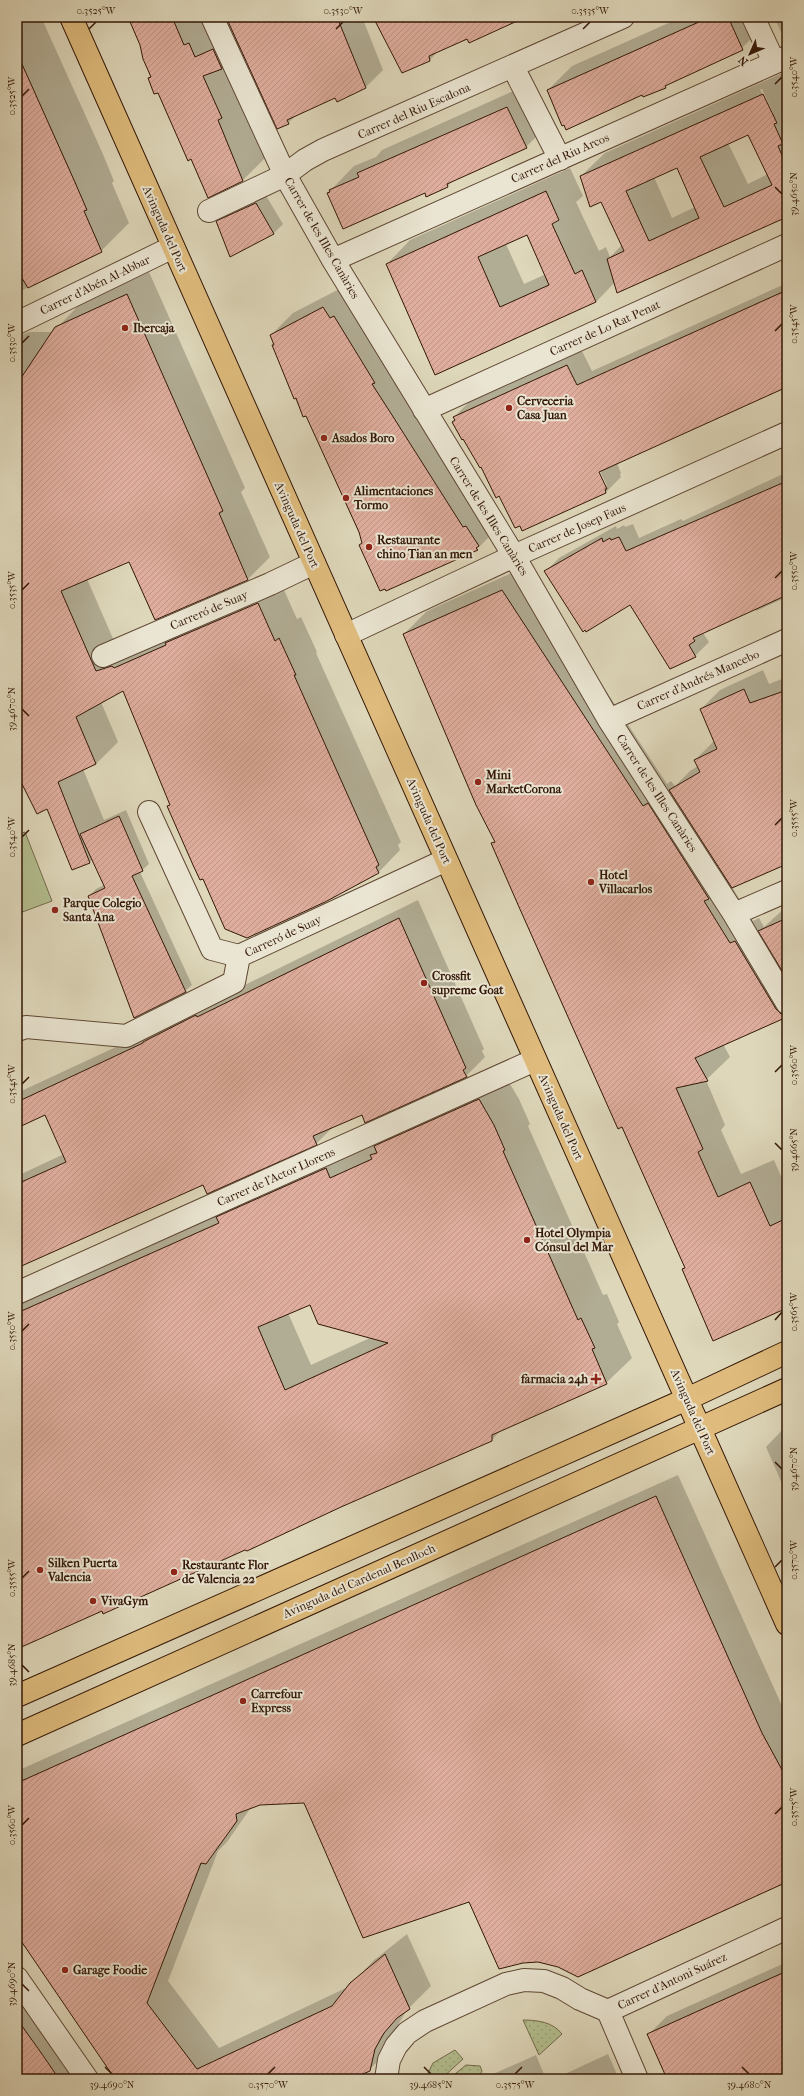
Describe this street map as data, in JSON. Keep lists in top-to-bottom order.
{
  "streets": {
    "main road": ["Avinguda del Port", "Avinguda del Cardenal Benlloch"],
    "street": [
      "Carrer del Riu Escalona",
      "Carrer del Riu Arcos",
      "Carrer de les Illes Canàries",
      "Carrer d'Abén Al-Abbar",
      "Carrer de Lo Rat Penat",
      "Carrer de Josep Faus",
      "Carreró de Suay",
      "Carrer d'Andrés Mancebo",
      "Carrer de l'Actor Llorens",
      "Carrer d'Antoni Suárez"
    ]
  },
  "crossings": [
    ["Carrer del Riu Escalona", "Carrer de les Illes Canàries"],
    ["Carrer del Riu Arcos", "Carrer de les Illes Canàries"],
    ["Avinguda del Port", "Carrer d'Abén Al-Abbar"],
    ["Avinguda del Port", "Carrer de Josep Faus"],
    ["Avinguda del Port", "Carreró de Suay"],
    ["Avinguda del Port", "Carrer de l'Actor Llorens"],
    ["Avinguda del Port", "Avinguda del Cardenal Benlloch"],
    ["Carrer de les Illes Canàries", "Carrer de Lo Rat Penat"],
    ["Carrer de les Illes Canàries", "Carrer de Josep Faus"],
    ["Carrer de les Illes Canàries", "Carrer d'Andrés Mancebo"]
  ],
  "places": {
    "other": [
      "Ibercaja",
      "Cerveceria Casa Juan",
      "Asados Boro",
      "Alimentaciones Tormo",
      "Restaurante chino Tian an men",
      "Mini MarketCorona",
      "Hotel Villacarlos",
      "Parque Colegio Santa Ana",
      "Crossfit supreme Goat",
      "Hotel Olympia Cónsul del Mar",
      "Silken Puerta Valencia",
      "Restaurante Flor de Valencia 22",
      "VivaGym",
      "Carrefour Express",
      "Garage Foodie"
    ],
    "health": ["farmacia 24h"]
  },
  "north": "bottom left",
  "coordinates": [
    "0.3525°W",
    "0.3530°W",
    "0.3535°W",
    "0.3540°W",
    "39.4650°N",
    "0.3545°W",
    "0.3550°W",
    "39.4670°N",
    "0.3555°W",
    "0.3560°W",
    "39.4665°N",
    "0.3565°W",
    "0.3570°W",
    "39.4685°N",
    "0.3575°W",
    "39.4690°N",
    "39.4680°N"
  ]
}
